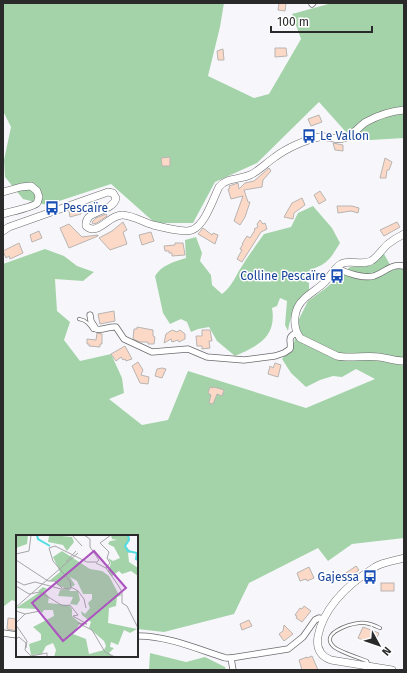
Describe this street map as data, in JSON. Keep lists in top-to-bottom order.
{
  "places": {
    "bus stop": [
      "Le Vallon",
      "Pescaïre",
      "Colline Pescaïre",
      "Gajessa"
    ]
  },
  "scale_bar": "100 m",
  "north": "bottom right"
}
